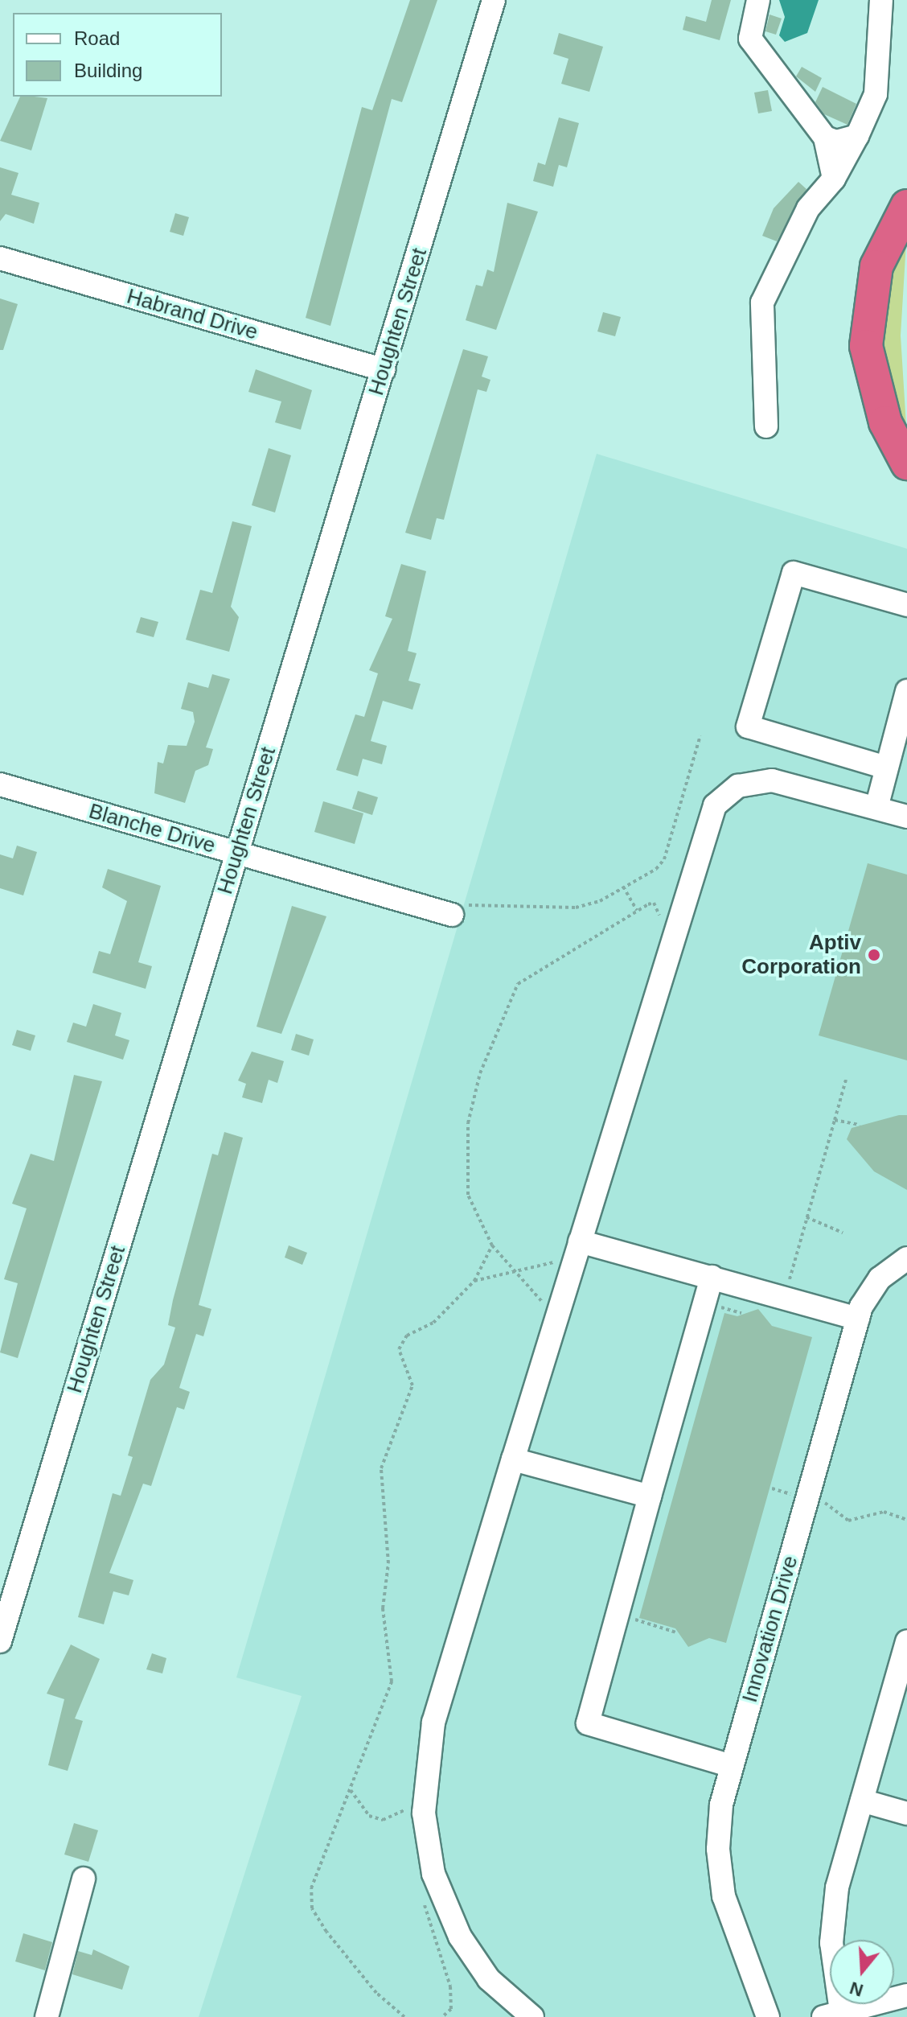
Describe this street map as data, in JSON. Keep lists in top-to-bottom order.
{
  "streets": {
    "street": [
      "Habrand Drive",
      "Houghten Street",
      "Blanche Drive",
      "Innovation Drive"
    ]
  },
  "crossings": [
    ["Habrand Drive", "Houghten Street"],
    ["Houghten Street", "Blanche Drive"]
  ],
  "places": ["Aptiv Corporation"],
  "legend": ["Road", "Building"],
  "north": "bottom"
}
